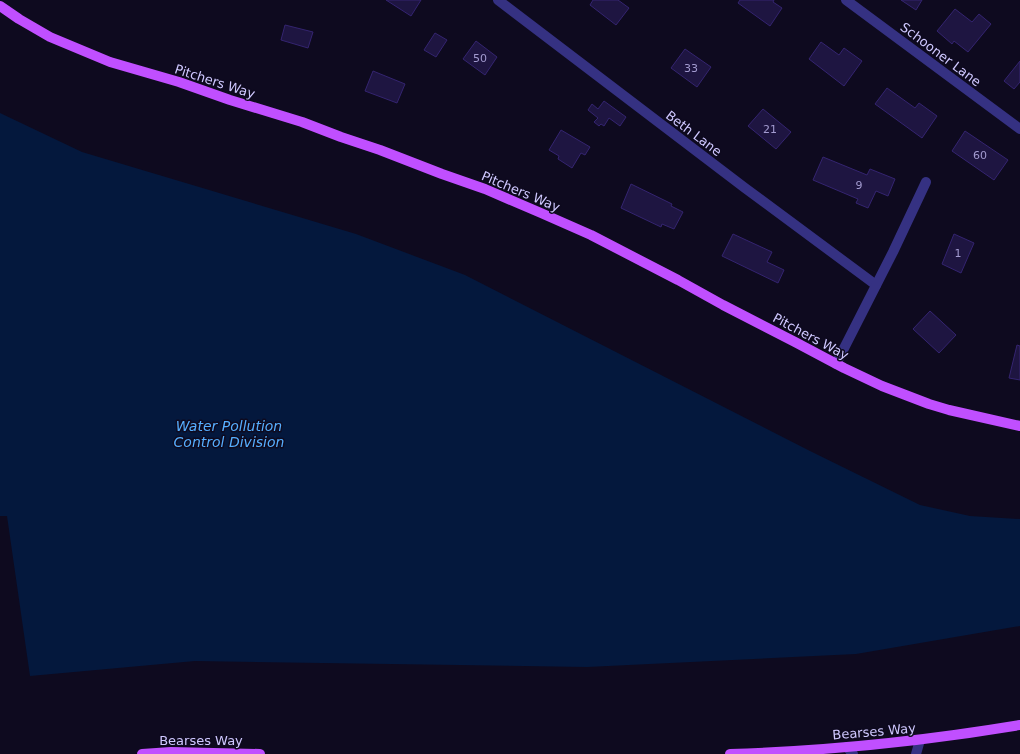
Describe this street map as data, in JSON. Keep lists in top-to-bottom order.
{
  "streets": {
    "main road": ["Pitchers Way", "Bearses Way"],
    "street": ["Schooner Lane", "Beth Lane"]
  },
  "water": ["Water Pollution Control Division"],
  "house_numbers": [
    "50",
    "33",
    "21",
    "60",
    "9",
    "1"
  ]
}
